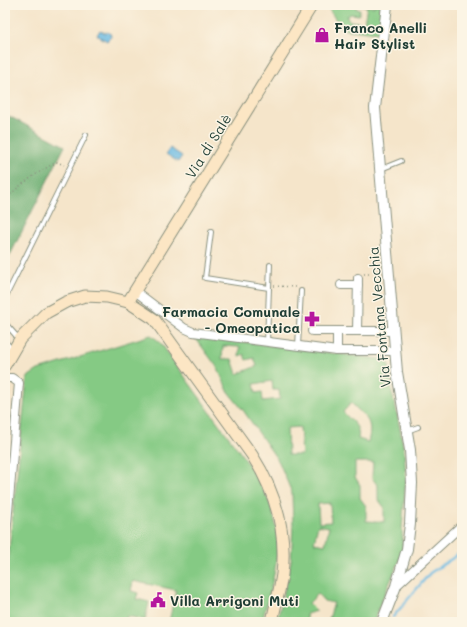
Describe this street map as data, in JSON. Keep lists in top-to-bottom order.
{
  "streets": {
    "main road": ["Via di Salè"],
    "street": ["Via Fontana Vecchia"]
  },
  "places": {
    "shop": ["Franco Anelli Hair Stylist"],
    "pharmacy": ["Farmacia Comunale - Omeopatica"],
    "public building": ["Villa Arrigoni Muti"]
  }
}
